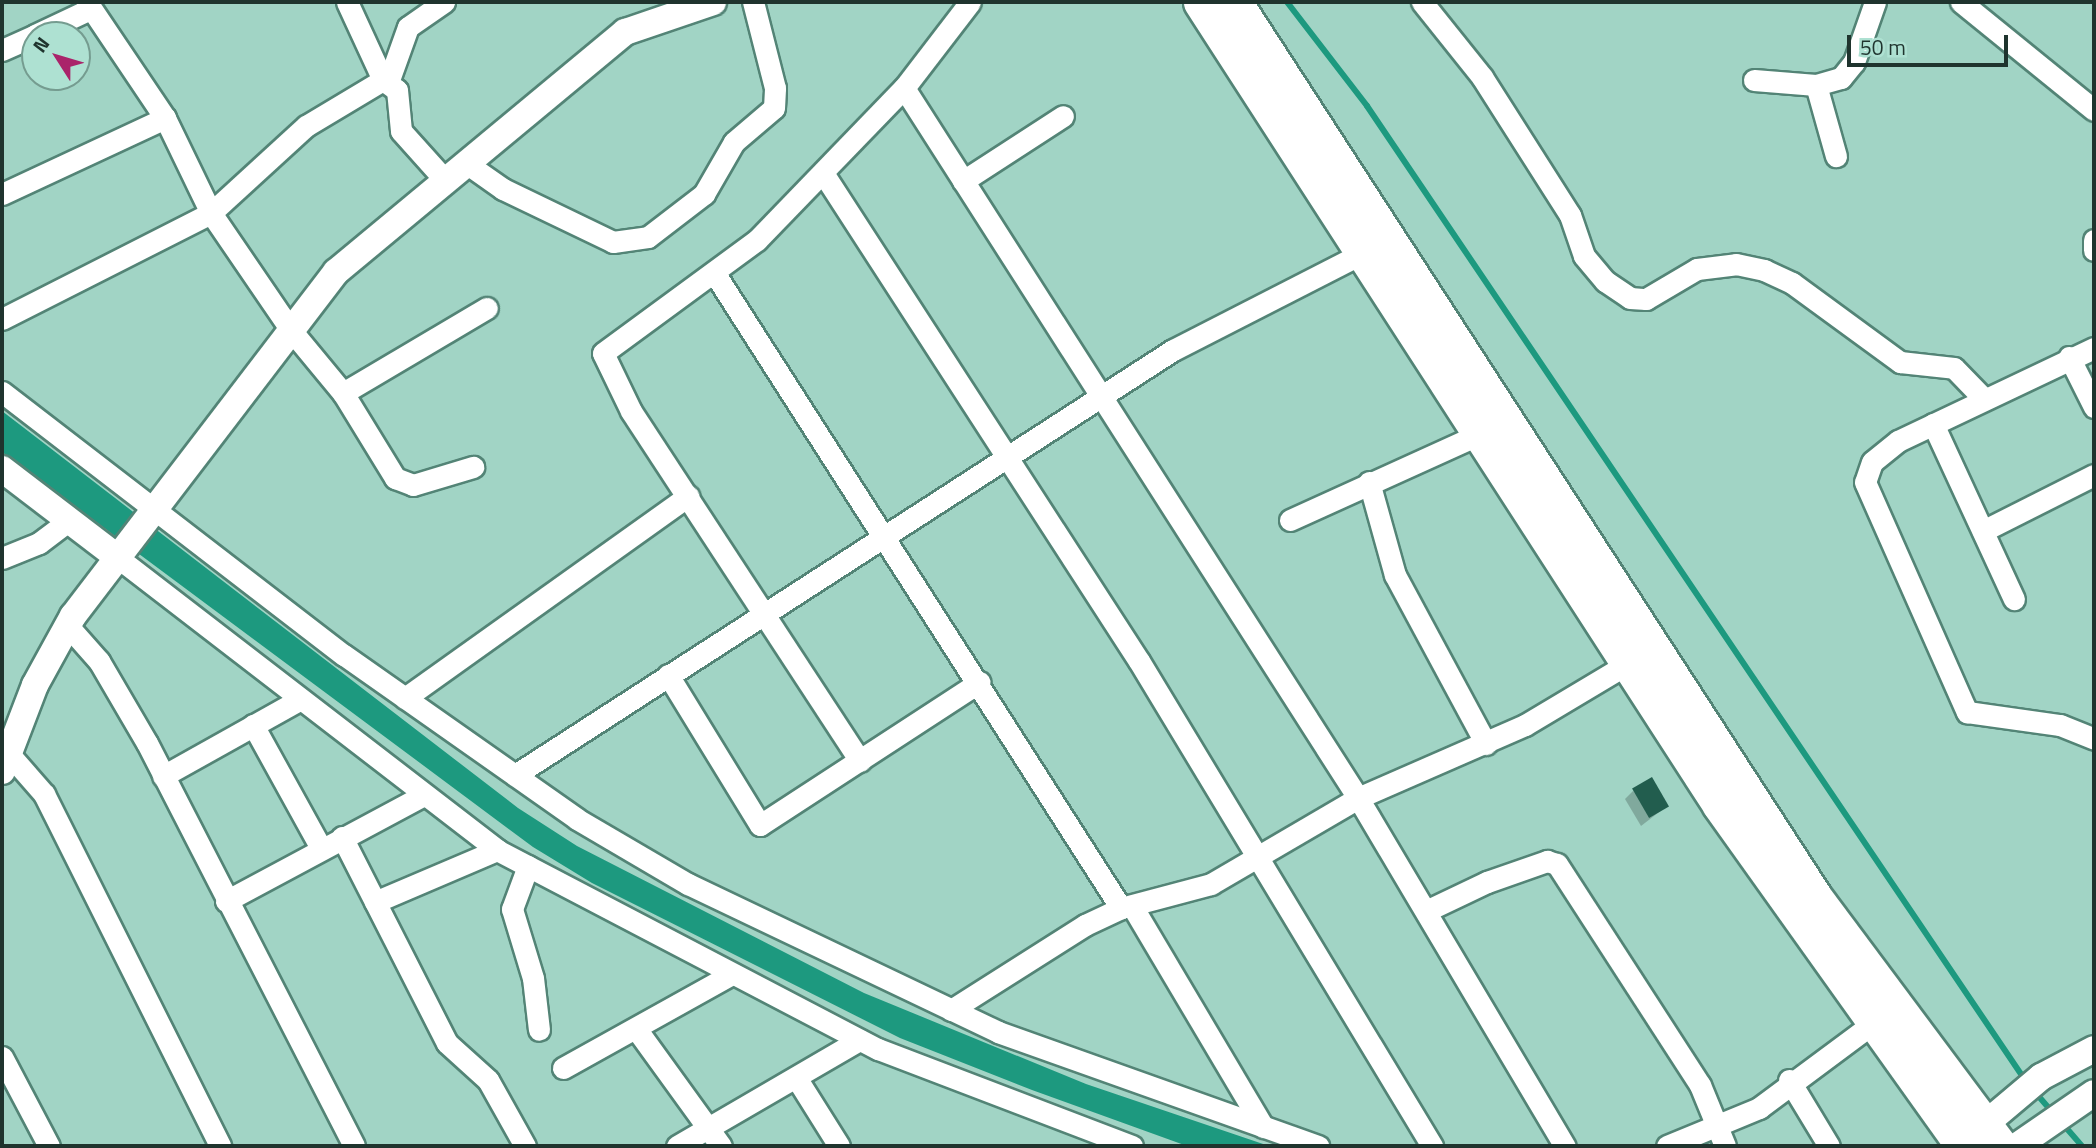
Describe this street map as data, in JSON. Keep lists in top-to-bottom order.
{
  "scale_bar": "50 m",
  "north": "top left"
}
